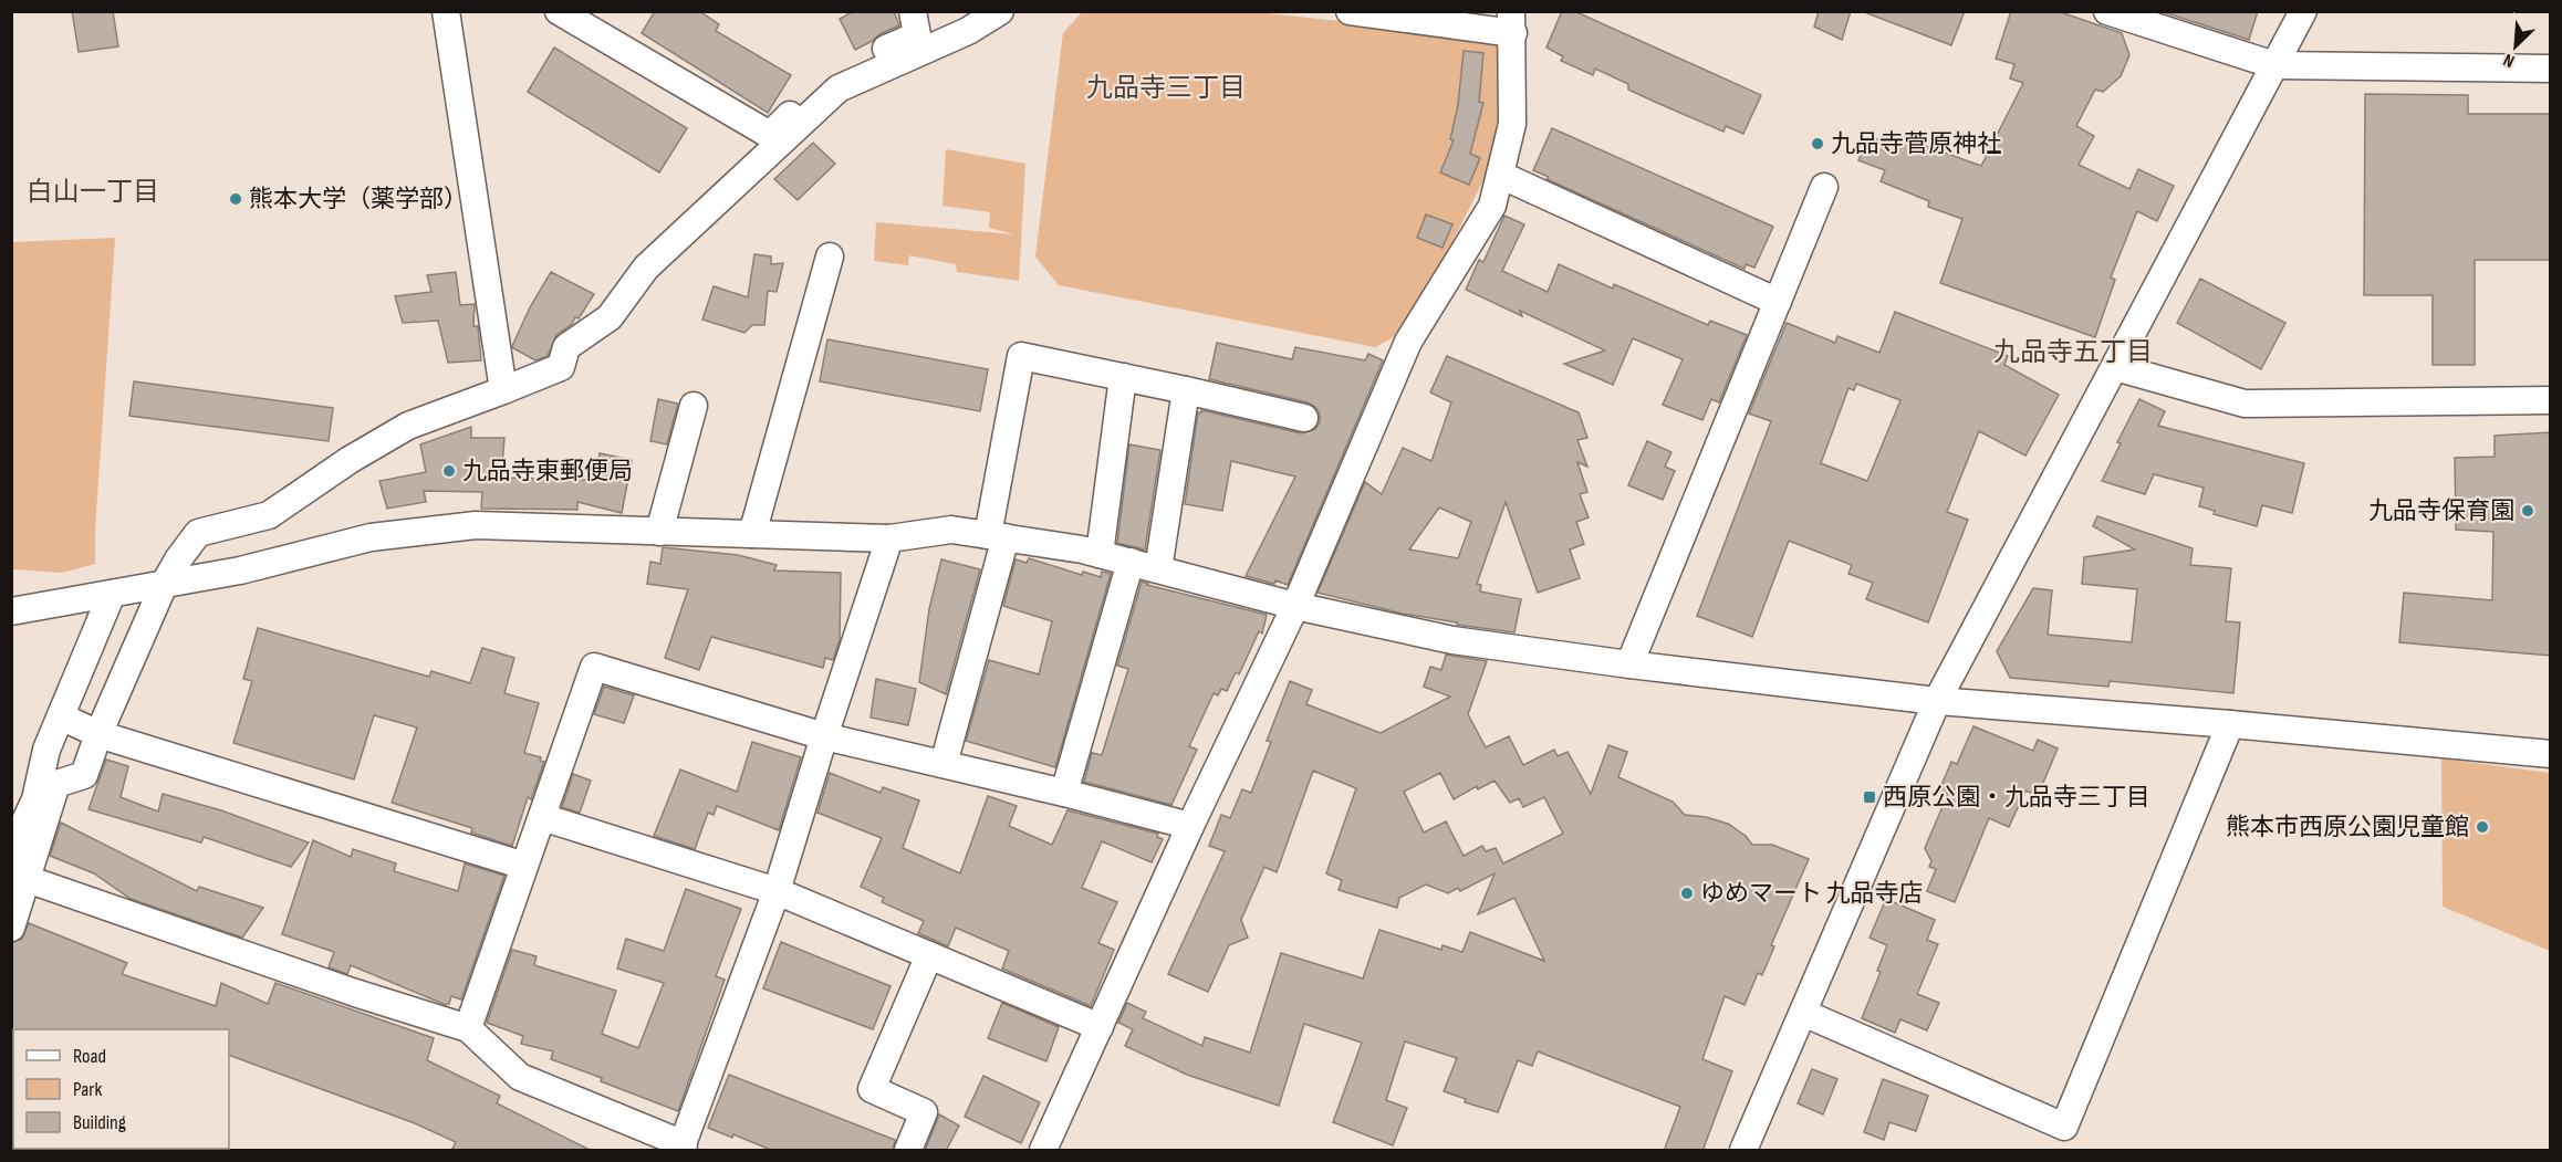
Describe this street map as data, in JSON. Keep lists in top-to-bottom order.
{
  "districts": ["九品寺三丁目", "白山一丁目", "九品寺五丁目"],
  "places": {
    "other": [
      "九品寺菅原神社",
      "熊本大学（薬学部）",
      "九品寺東郵便局",
      "九品寺保育園",
      "熊本市西原公園児童館",
      "ゆめマート 九品寺店"
    ],
    "transit": ["西原公園・九品寺三丁目"]
  },
  "legend": ["Road", "Park", "Building"],
  "north": "bottom left"
}
